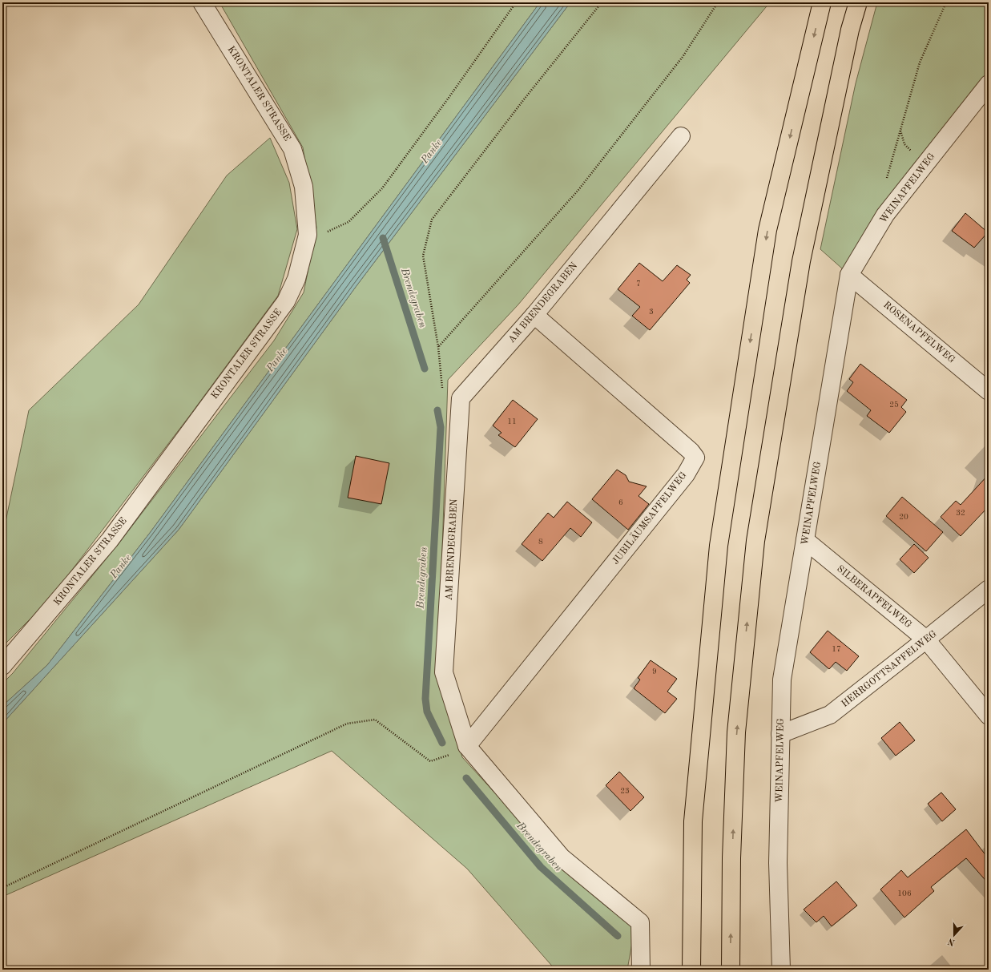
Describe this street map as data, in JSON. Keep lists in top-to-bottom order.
{
  "streets": {
    "street": [
      "KRONTALER STRASSE",
      "WEINAPFELWEG",
      "AM BRENDEGRABEN",
      "ROSENAPFELWEG",
      "JUBILÄUMSAPFELWEG",
      "SILBERAPFELWEG",
      "HERRGOTTSAPFELWEG"
    ]
  },
  "crossings": [
    ["WEINAPFELWEG", "ROSENAPFELWEG"],
    ["WEINAPFELWEG", "SILBERAPFELWEG"],
    ["WEINAPFELWEG", "HERRGOTTSAPFELWEG"],
    ["AM BRENDEGRABEN", "JUBILÄUMSAPFELWEG"],
    ["SILBERAPFELWEG", "HERRGOTTSAPFELWEG"]
  ],
  "water": ["Panke", "Brendegraben"],
  "house_numbers": [
    "7",
    "3",
    "25",
    "11",
    "6",
    "32",
    "20",
    "8",
    "17",
    "9",
    "23",
    "106"
  ],
  "north": "bottom"
}
